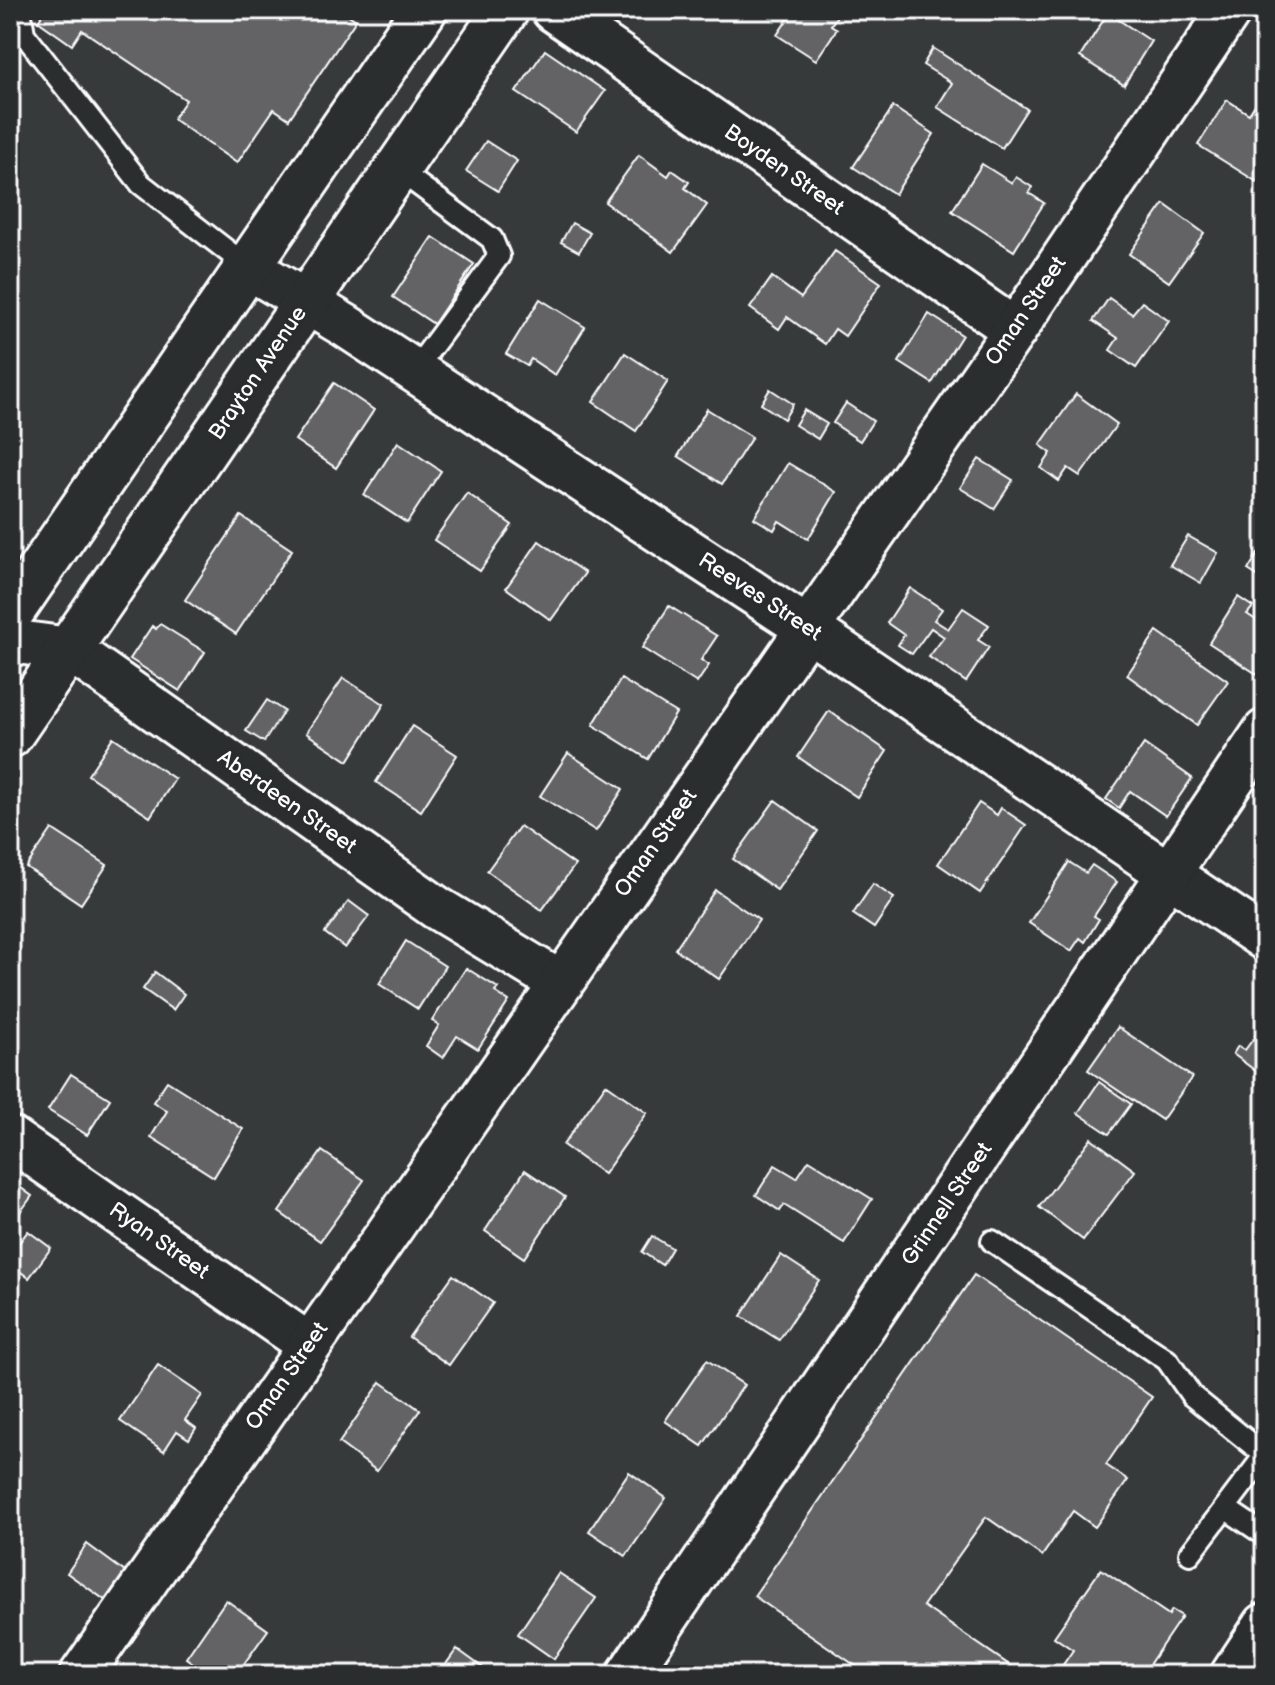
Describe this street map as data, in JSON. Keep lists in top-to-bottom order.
{
  "streets": {
    "main road": ["Brayton Avenue"],
    "street": [
      "Boyden Street",
      "Oman Street",
      "Reeves Street",
      "Aberdeen Street",
      "Grinnell Street",
      "Ryan Street"
    ]
  },
  "crossings": [
    ["Boyden Street", "Oman Street"],
    ["Oman Street", "Reeves Street"],
    ["Oman Street", "Aberdeen Street"],
    ["Oman Street", "Ryan Street"],
    ["Brayton Avenue", "Reeves Street"],
    ["Brayton Avenue", "Aberdeen Street"],
    ["Reeves Street", "Grinnell Street"]
  ]
}
